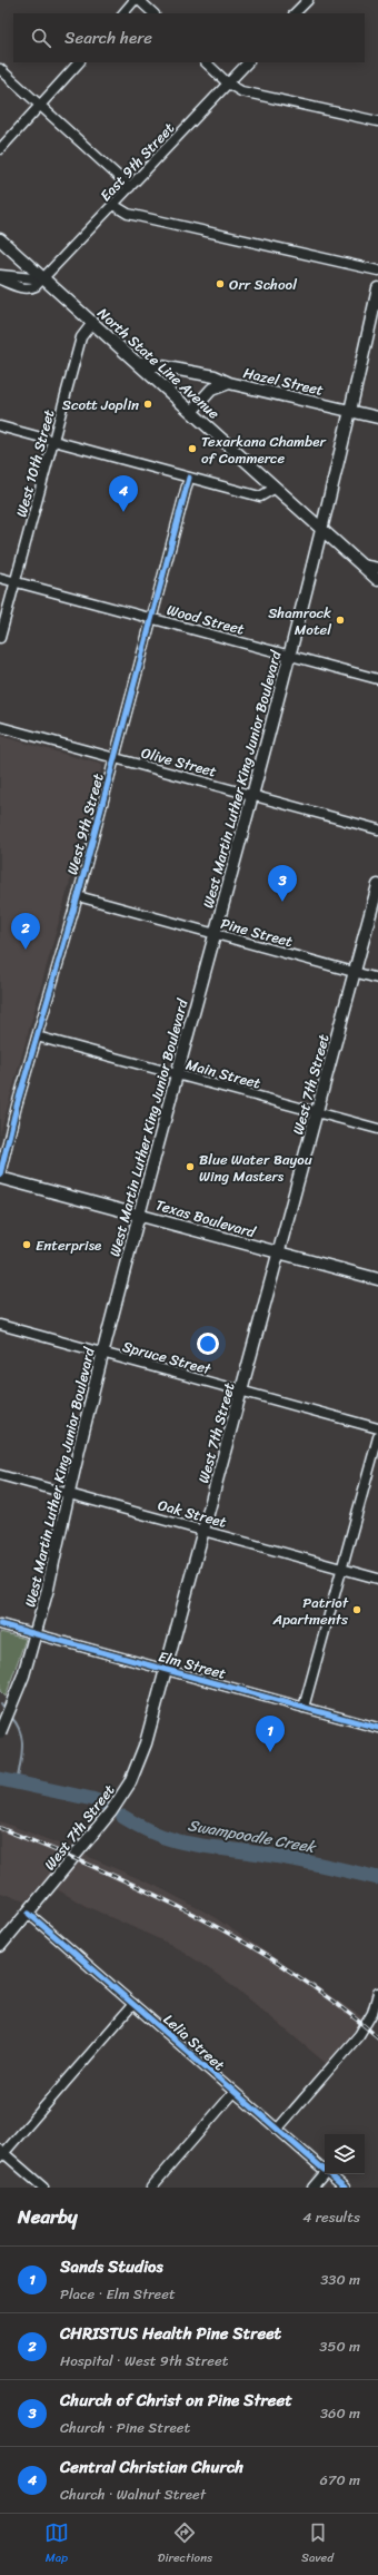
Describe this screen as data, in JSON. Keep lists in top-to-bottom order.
{
  "streets": {
    "main road": [
      "North State Line Avenue",
      "Hazel Street",
      "West Martin Luther King Junior Boulevard",
      "West 7th Street",
      "Texas Boulevard"
    ],
    "street": [
      "East 9th Street",
      "West 10th Street",
      "Wood Street",
      "Olive Street",
      "West 9th Street",
      "Pine Street",
      "Main Street",
      "Spruce Street",
      "Oak Street",
      "Elm Street",
      "Lelia Street"
    ]
  },
  "crossings": [
    ["East 9th Street", "North State Line Avenue"],
    ["North State Line Avenue", "Hazel Street"],
    ["North State Line Avenue", "West 10th Street"],
    ["North State Line Avenue", "West Martin Luther King Junior Boulevard"],
    ["Hazel Street", "West Martin Luther King Junior Boulevard"],
    ["West 10th Street", "Wood Street"],
    ["Wood Street", "West Martin Luther King Junior Boulevard"],
    ["Wood Street", "West 9th Street"],
    ["Olive Street", "West Martin Luther King Junior Boulevard"],
    ["Olive Street", "West 9th Street"],
    ["West Martin Luther King Junior Boulevard", "Pine Street"],
    ["West Martin Luther King Junior Boulevard", "Main Street"],
    ["West Martin Luther King Junior Boulevard", "Texas Boulevard"],
    ["West Martin Luther King Junior Boulevard", "Spruce Street"],
    ["West Martin Luther King Junior Boulevard", "Oak Street"],
    ["West 9th Street", "Pine Street"],
    ["West 9th Street", "Main Street"],
    ["Pine Street", "West 7th Street"],
    ["Main Street", "West 7th Street"],
    ["West 7th Street", "Texas Boulevard"],
    ["West 7th Street", "Spruce Street"],
    ["West 7th Street", "Oak Street"],
    ["West 7th Street", "Elm Street"],
    ["West 7th Street", "Lelia Street"]
  ],
  "water": ["Swampoodle Creek"],
  "places": [
    "Orr School",
    "Scott Joplin",
    "Texarkana Chamber of Commerce",
    "Shamrock Motel",
    "Blue Water Bayou Wing Masters",
    "Enterprise",
    "Patriot Apartments"
  ],
  "page": {
    "search": "Search here",
    "pins": [
      "4",
      "3",
      "2",
      "1"
    ],
    "heading": ["Nearby", "4 results"],
    "list": [
      {
        "mark": "1",
        "name": "Sands Studios",
        "note": "Place · Elm Street",
        "value": "330 m"
      },
      {
        "mark": "2",
        "name": "CHRISTUS Health Pine Street",
        "note": "Hospital · West 9th Street",
        "value": "350 m"
      },
      {
        "mark": "3",
        "name": "Church of Christ on Pine Street",
        "note": "Church · Pine Street",
        "value": "360 m"
      },
      {
        "mark": "4",
        "name": "Central Christian Church",
        "note": "Church · Walnut Street",
        "value": "670 m"
      }
    ],
    "nav": ["Map", "Directions", "Saved"]
  }
}
